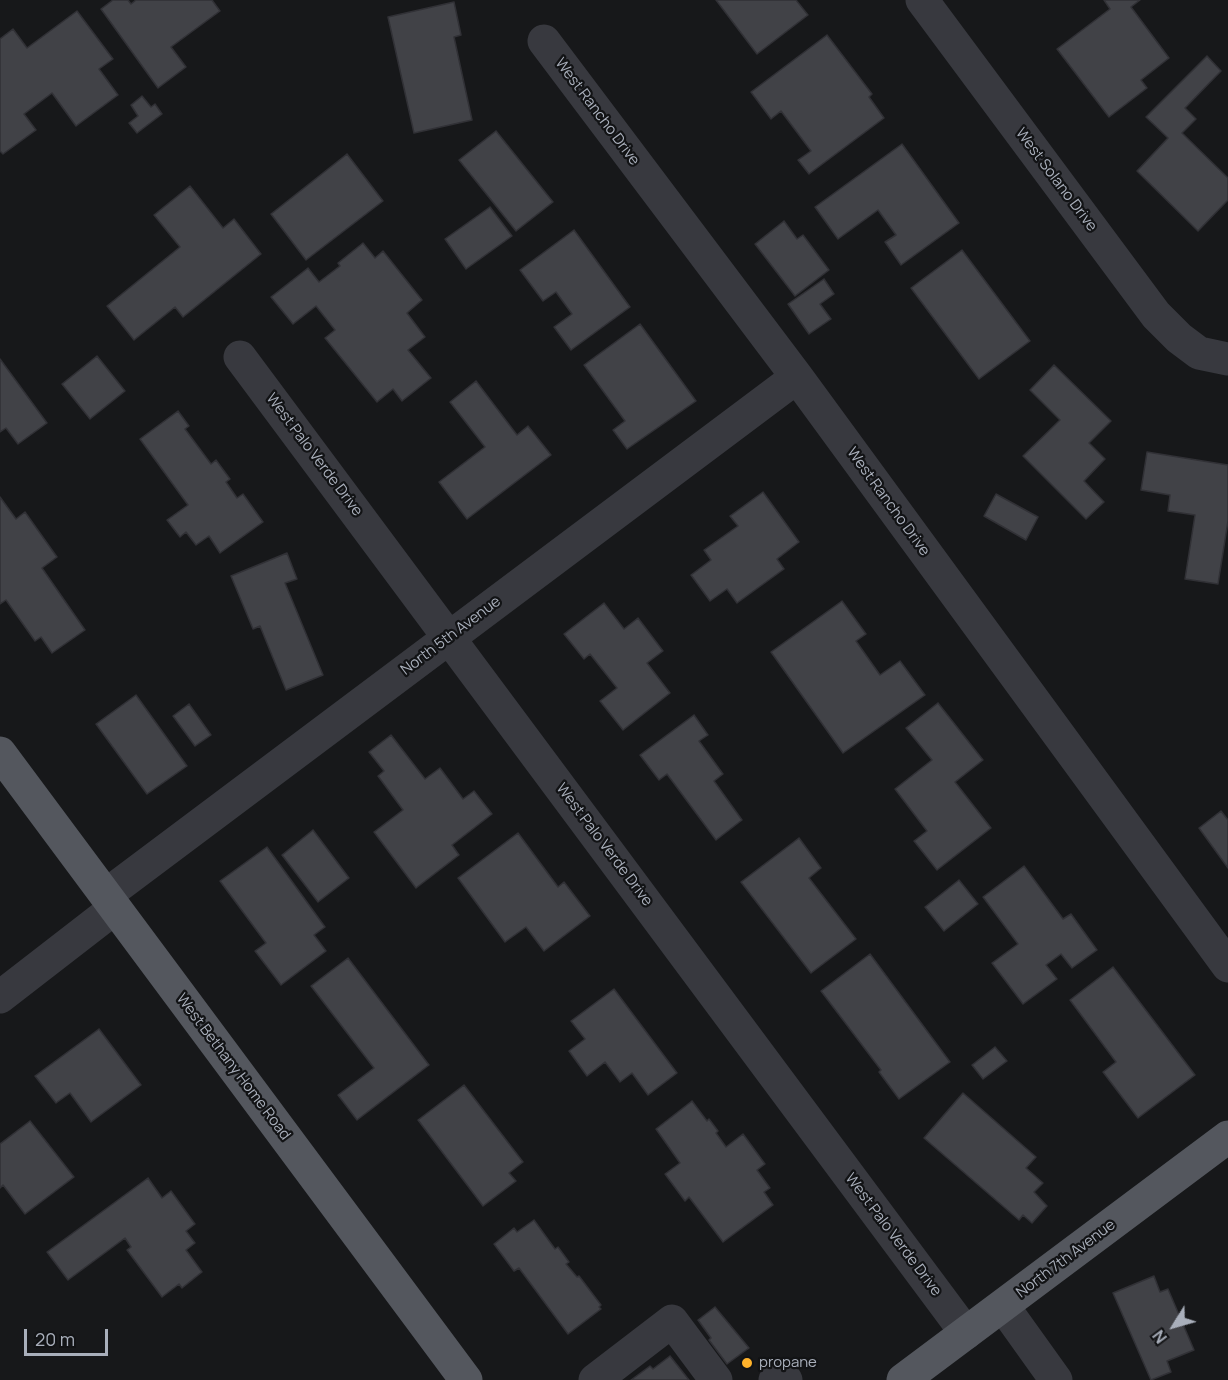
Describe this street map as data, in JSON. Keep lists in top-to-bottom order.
{
  "streets": {
    "main road": ["West Bethany Home Road", "North 7th Avenue"],
    "street": [
      "West Rancho Drive",
      "West Solano Drive",
      "West Palo Verde Drive",
      "North 5th Avenue"
    ]
  },
  "crossings": [
    ["West Rancho Drive", "North 5th Avenue"],
    ["West Palo Verde Drive", "North 5th Avenue"],
    ["West Palo Verde Drive", "North 7th Avenue"],
    ["North 5th Avenue", "West Bethany Home Road"]
  ],
  "places": ["propane"],
  "scale_bar": "20 m",
  "north": "bottom left"
}
